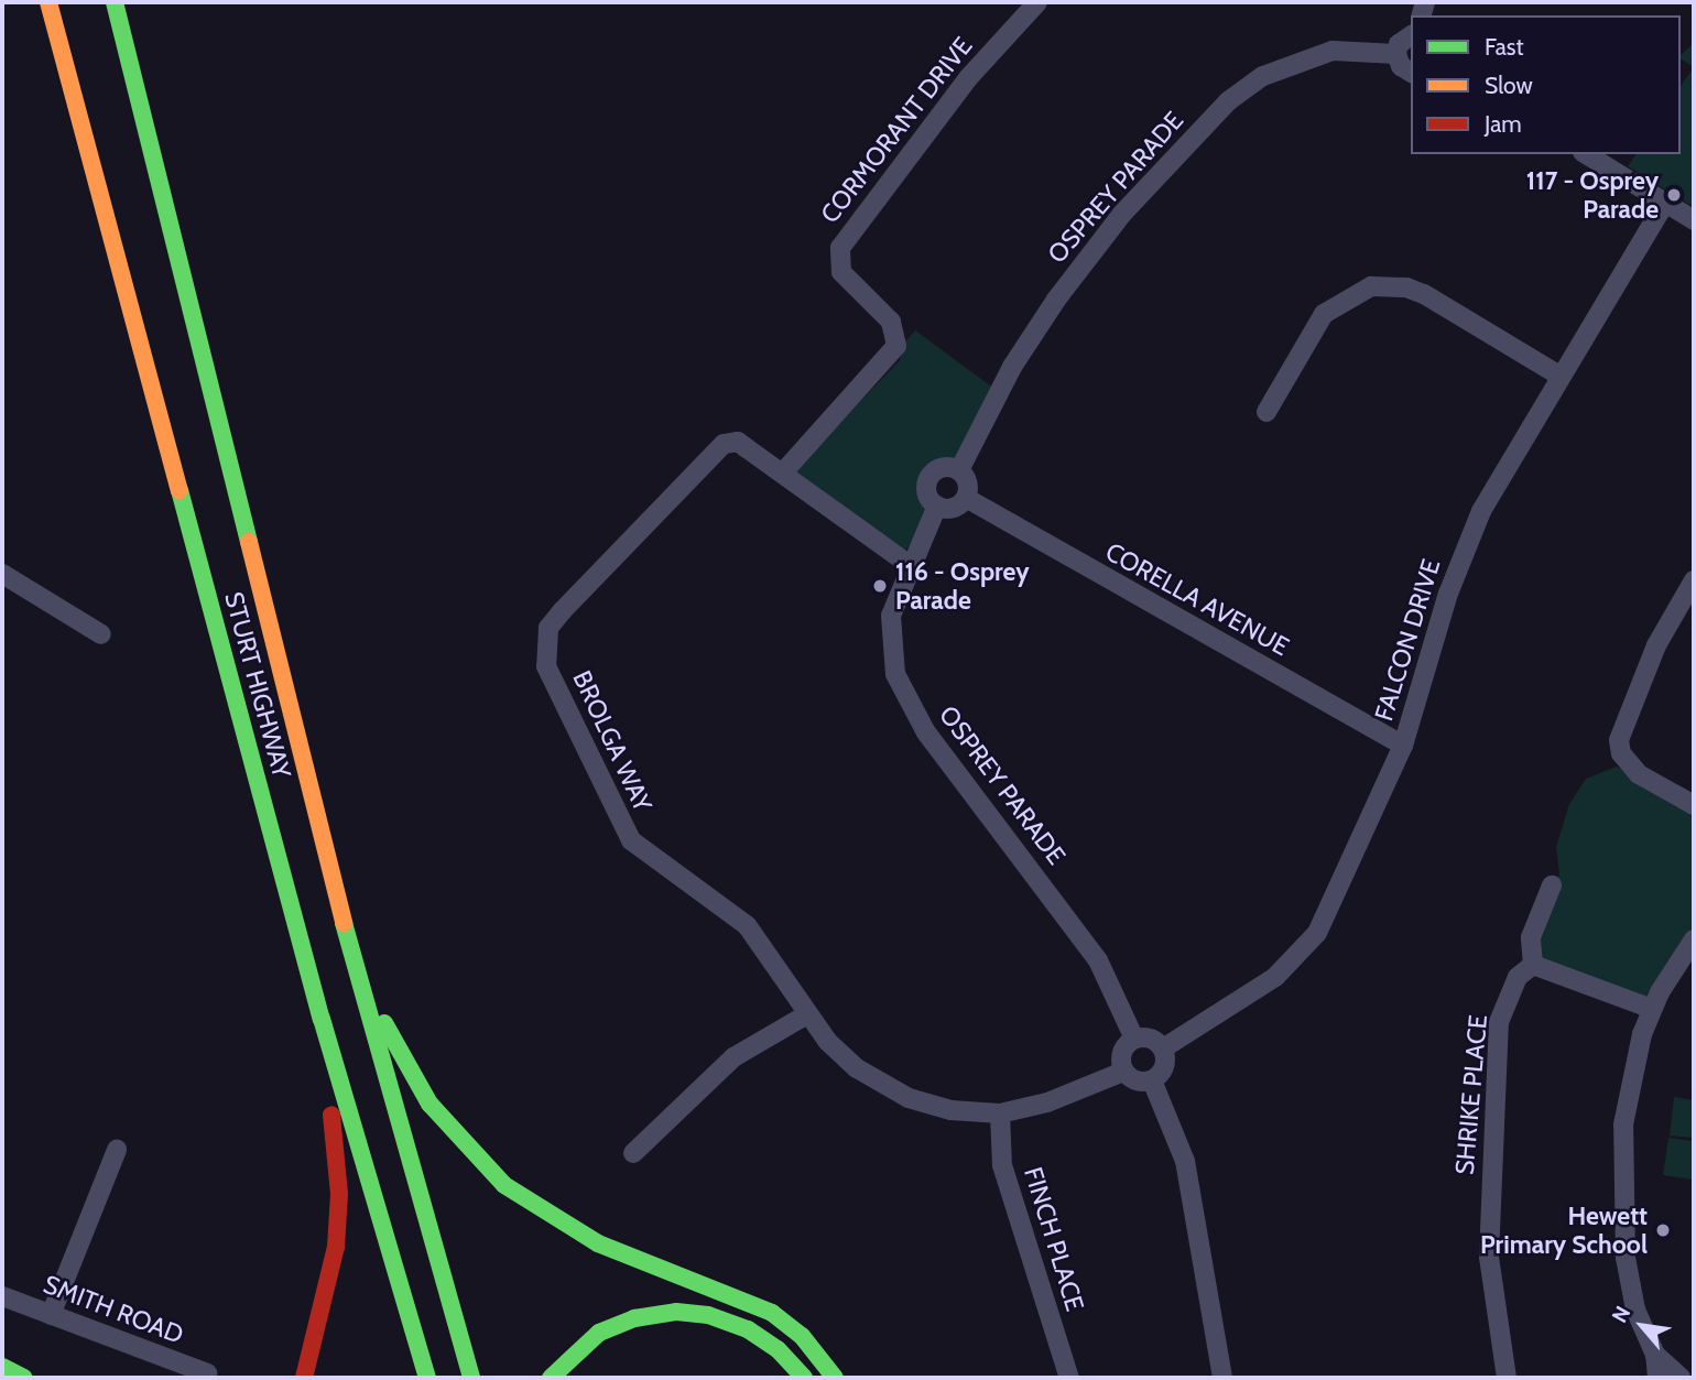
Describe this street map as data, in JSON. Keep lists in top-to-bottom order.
{
  "streets": {
    "highway": ["STURT HIGHWAY"],
    "street": [
      "CORMORANT DRIVE",
      "OSPREY PARADE",
      "CORELLA AVENUE",
      "FALCON DRIVE",
      "BROLGA WAY",
      "SHRIKE PLACE",
      "FINCH PLACE",
      "SMITH ROAD"
    ]
  },
  "crossings": [
    ["CORMORANT DRIVE", "BROLGA WAY"],
    ["OSPREY PARADE", "CORELLA AVENUE"],
    ["OSPREY PARADE", "FALCON DRIVE"],
    ["OSPREY PARADE", "BROLGA WAY"],
    ["CORELLA AVENUE", "FALCON DRIVE"],
    ["FALCON DRIVE", "BROLGA WAY"],
    ["BROLGA WAY", "FINCH PLACE"]
  ],
  "places": ["117 - Osprey Parade", "116 - Osprey Parade", "Hewett Primary School"],
  "legend": ["Fast", "Slow", "Jam"],
  "north": "top left"
}
